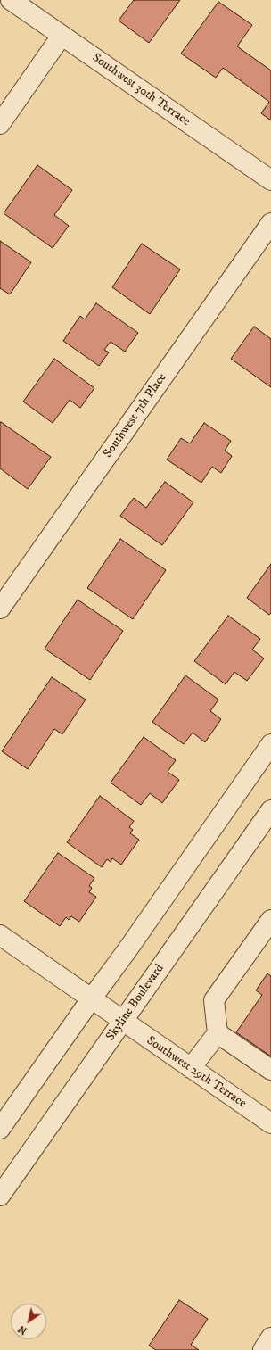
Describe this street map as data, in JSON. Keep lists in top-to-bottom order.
{
  "streets": {
    "street": [
      "Southwest 30th Terrace",
      "Southwest 7th Place",
      "Skyline Boulevard",
      "Southwest 29th Terrace"
    ]
  },
  "crossings": [
    ["Skyline Boulevard", "Southwest 29th Terrace"]
  ],
  "north": "bottom left"
}
